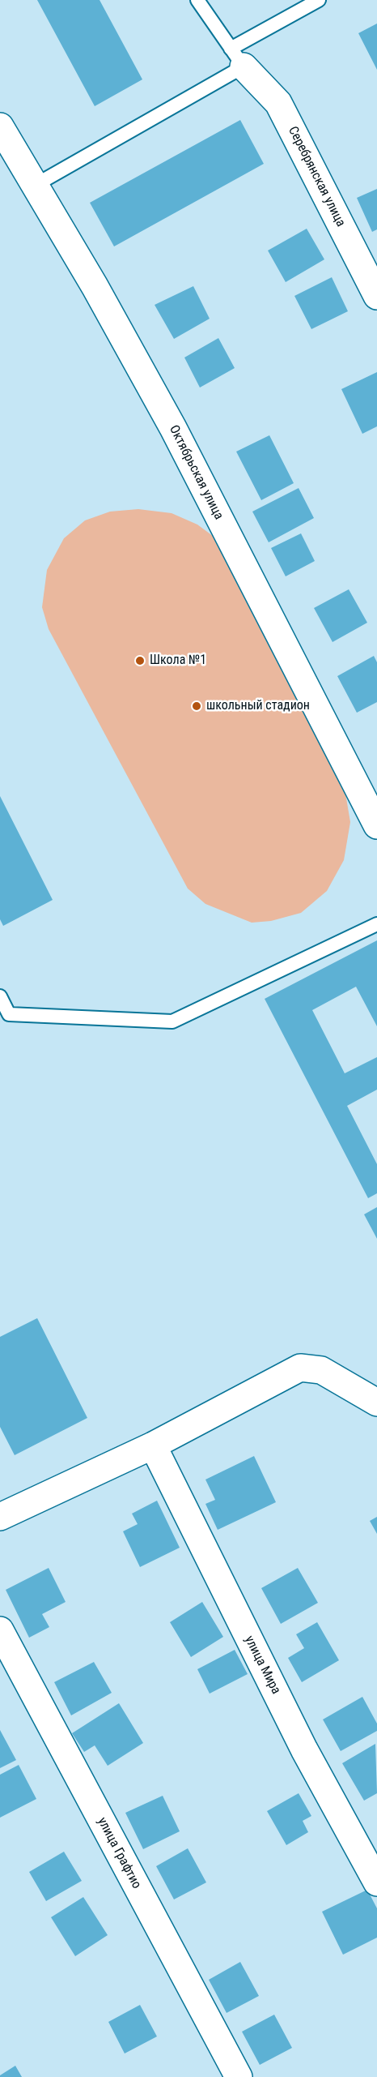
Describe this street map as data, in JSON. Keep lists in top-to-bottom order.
{
  "streets": {
    "street": [
      "Серебрянская улица",
      "Октябрьская улица",
      "улица Мира",
      "улица Графтио"
    ]
  },
  "places": ["Школа №1", "школьный стадион"]
}
